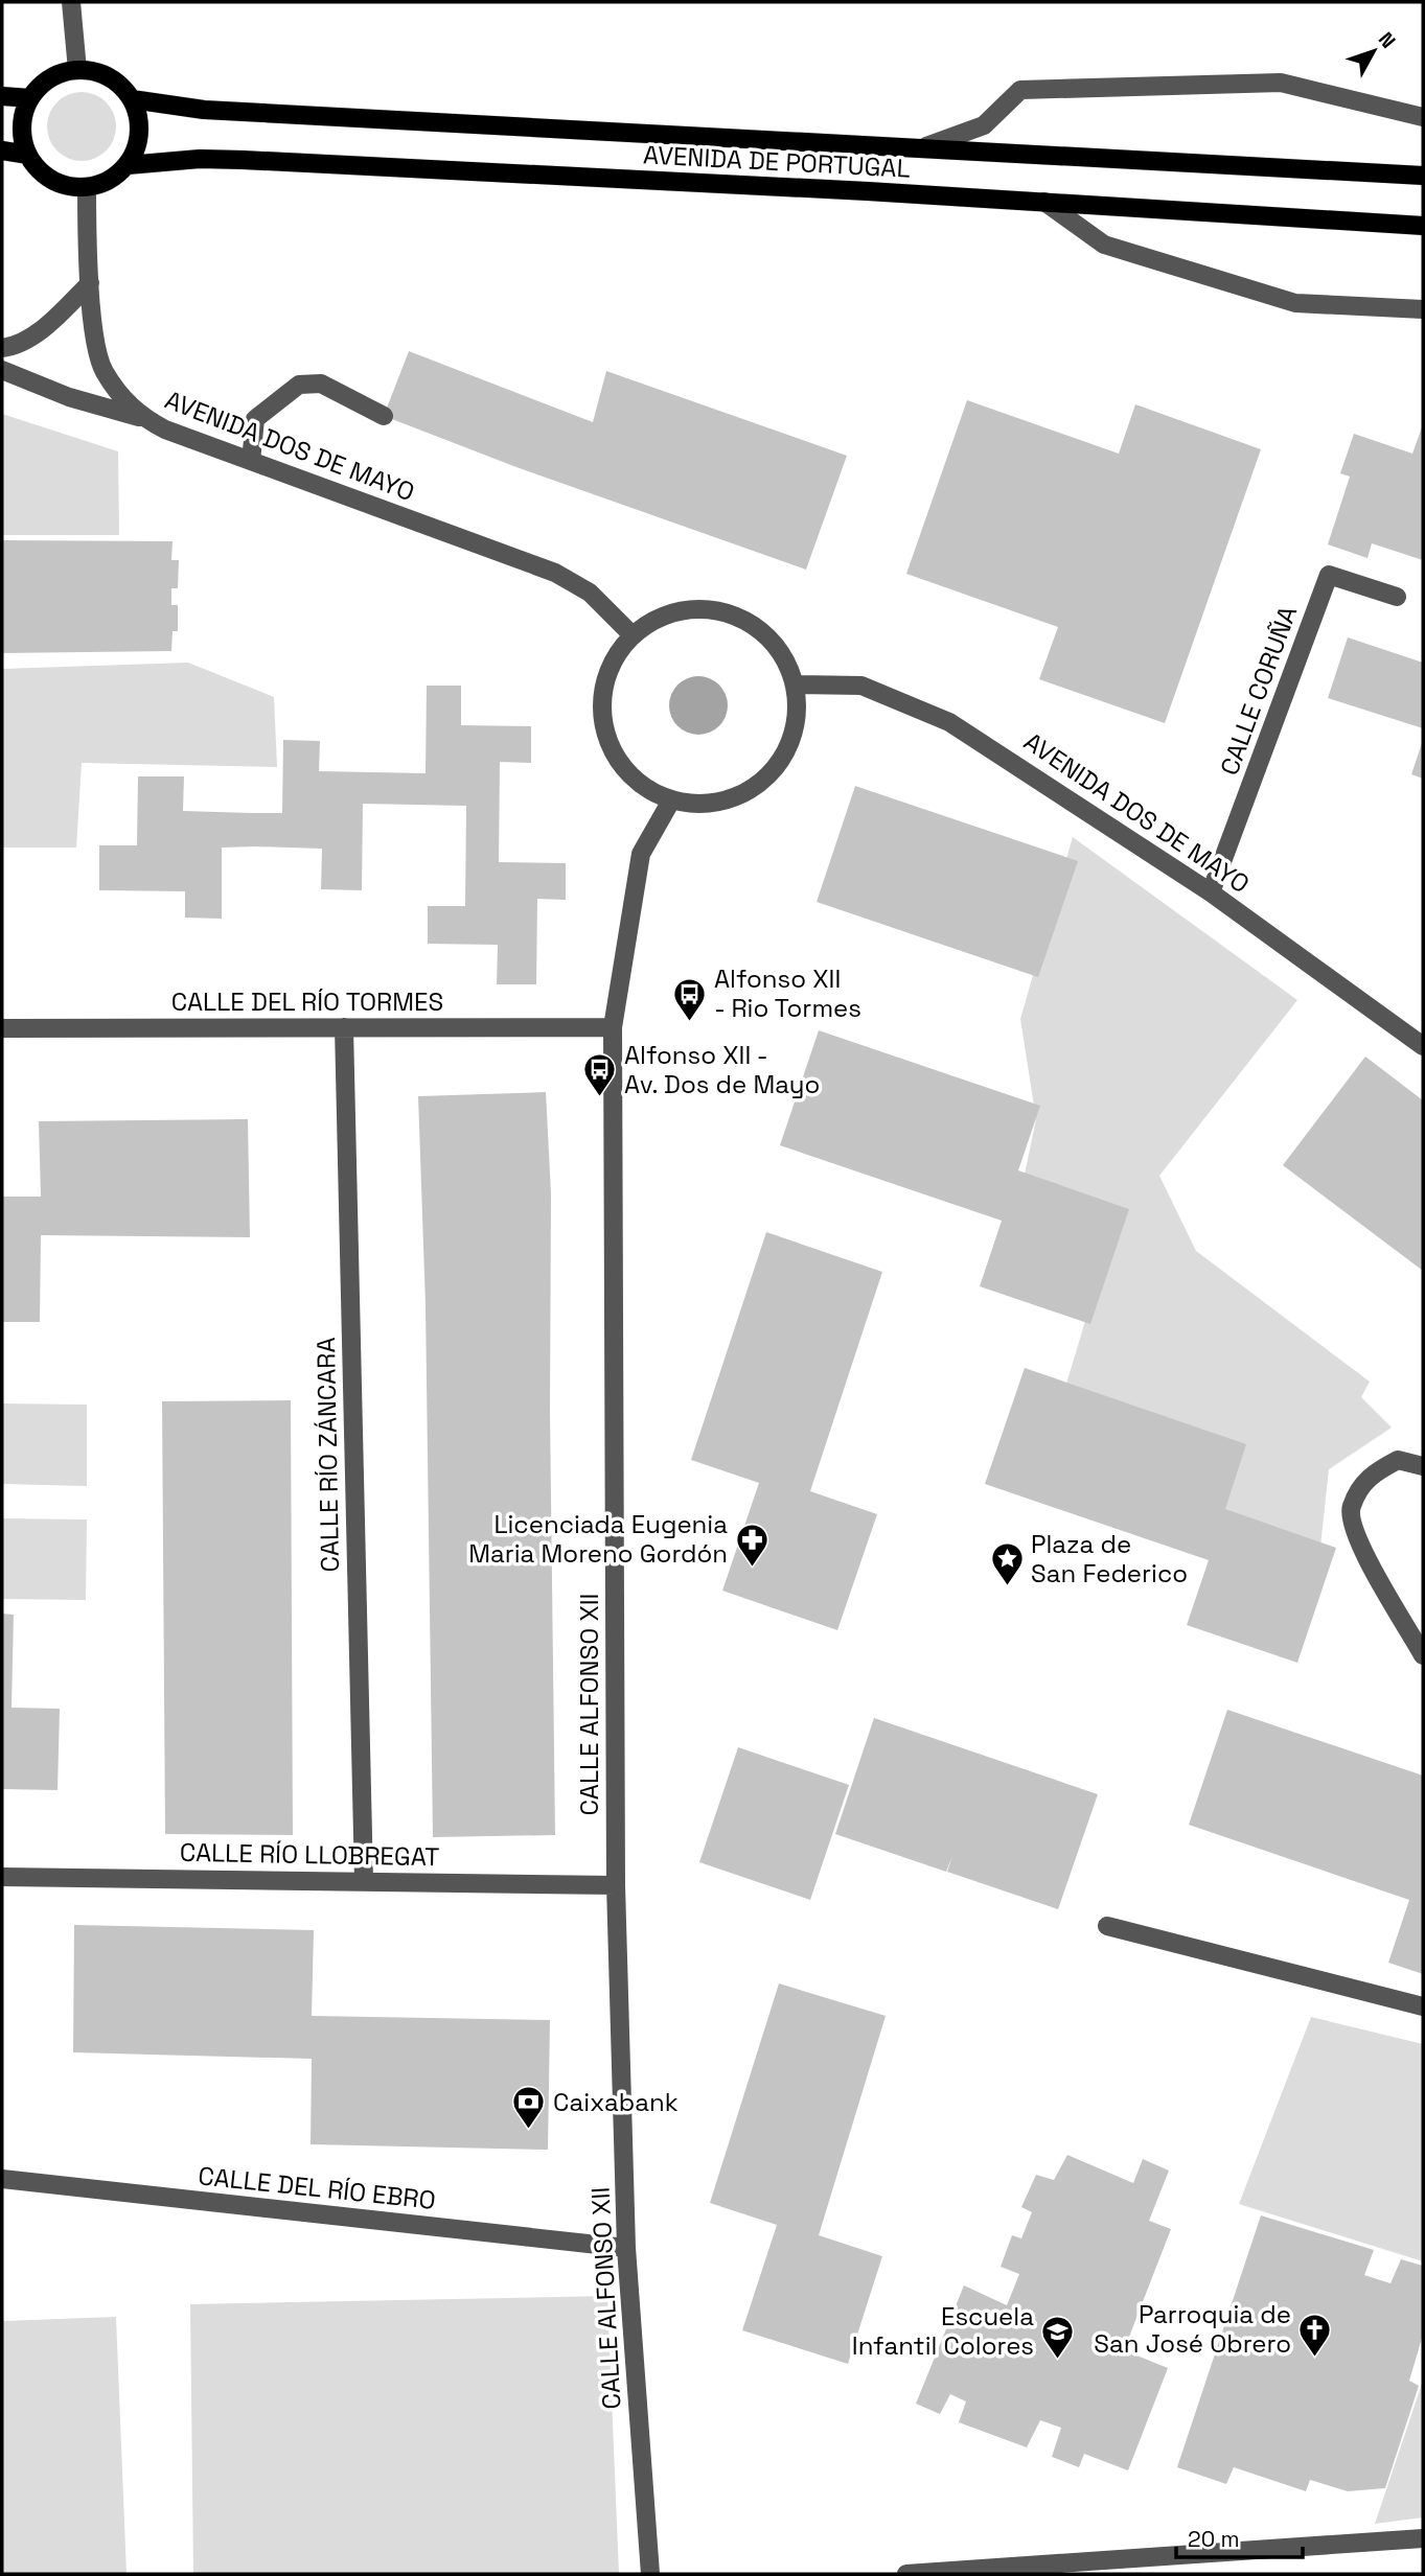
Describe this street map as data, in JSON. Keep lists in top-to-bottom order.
{
  "streets": {
    "main road": ["AVENIDA DE PORTUGAL"],
    "street": [
      "AVENIDA DOS DE MAYO",
      "CALLE CORUÑA",
      "CALLE DEL RÍO TORMES",
      "CALLE RÍO ZÁNCARA",
      "CALLE ALFONSO XII",
      "CALLE RÍO LLOBREGAT",
      "CALLE DEL RÍO EBRO"
    ]
  },
  "crossings": [
    ["AVENIDA DE PORTUGAL", "AVENIDA DOS DE MAYO"],
    ["AVENIDA DOS DE MAYO", "CALLE CORUÑA"],
    ["AVENIDA DOS DE MAYO", "CALLE ALFONSO XII"],
    ["CALLE DEL RÍO TORMES", "CALLE RÍO ZÁNCARA"],
    ["CALLE DEL RÍO TORMES", "CALLE ALFONSO XII"],
    ["CALLE RÍO ZÁNCARA", "CALLE RÍO LLOBREGAT"],
    ["CALLE ALFONSO XII", "CALLE RÍO LLOBREGAT"],
    ["CALLE ALFONSO XII", "CALLE DEL RÍO EBRO"]
  ],
  "places": {
    "bus stop": ["Alfonso XII - Rio Tormes", "Alfonso XII - Av. Dos de Mayo"],
    "pharmacy": ["Licenciada Eugenia Maria Moreno Gordón"],
    "place": ["Plaza de San Federico"],
    "bank": ["Caixabank"],
    "church": ["Parroquia de San José Obrero"],
    "school or university": ["Escuela Infantil Colores"]
  },
  "scale_bar": "20 m",
  "north": "top right"
}
